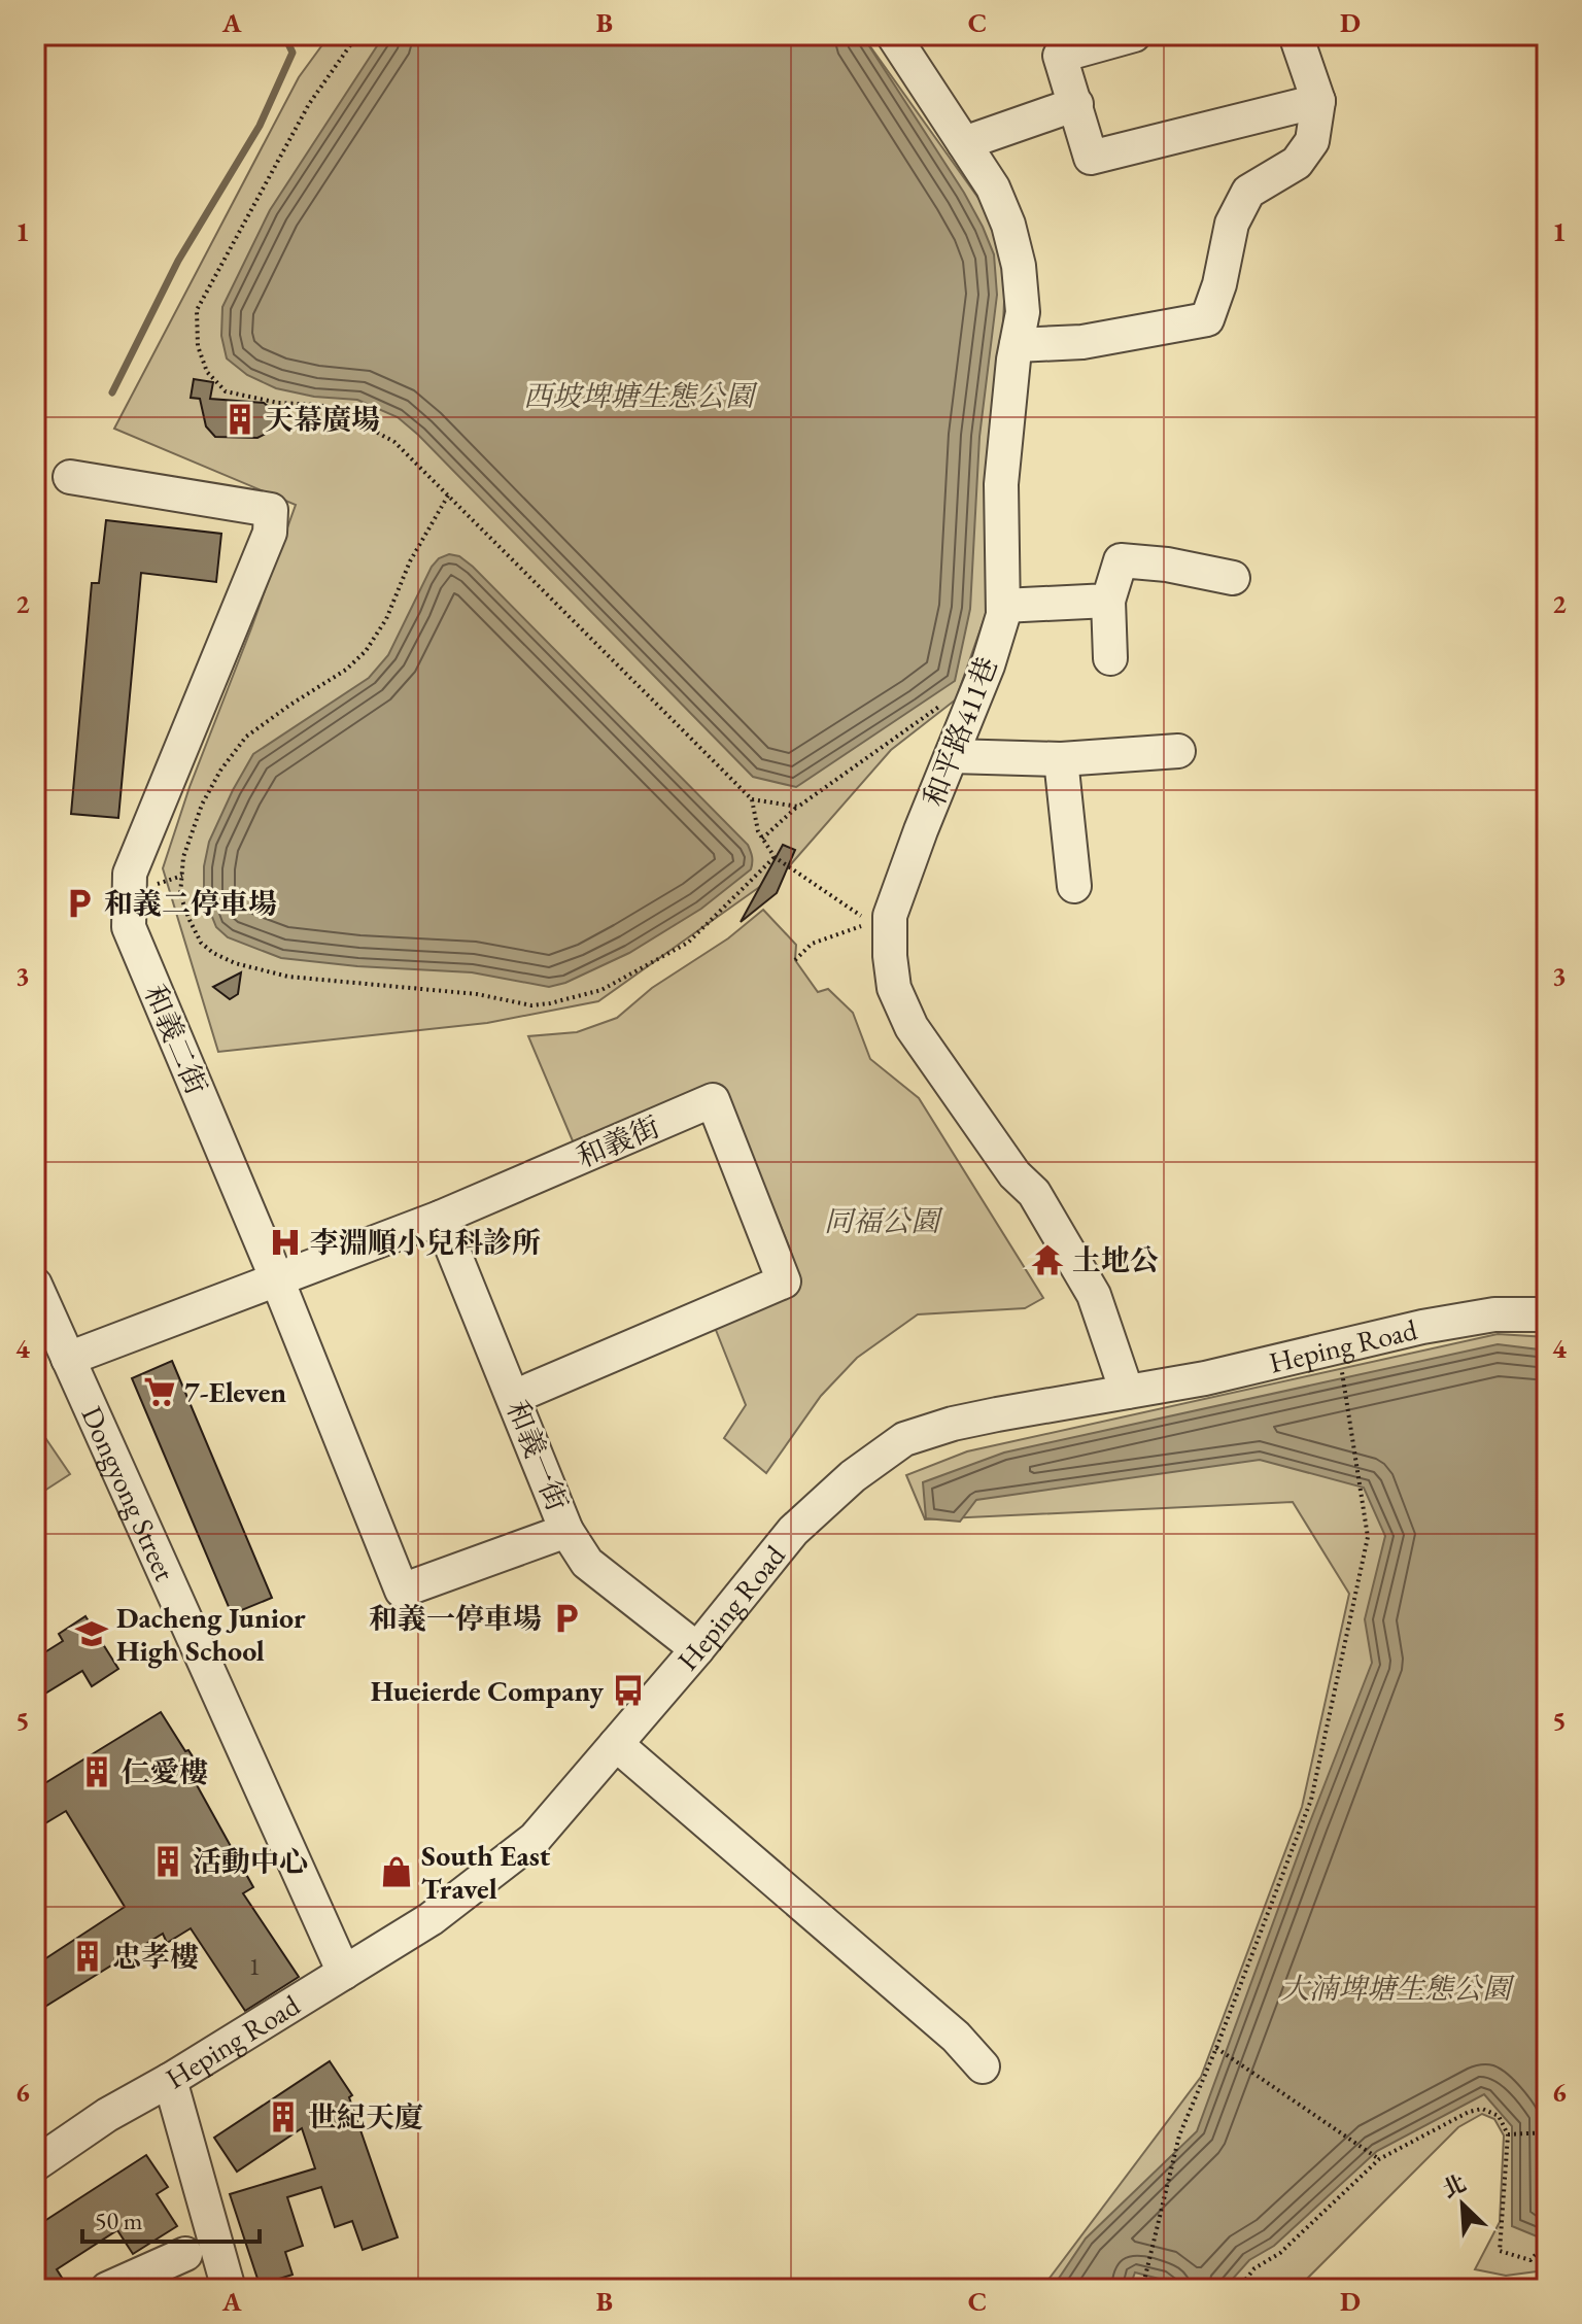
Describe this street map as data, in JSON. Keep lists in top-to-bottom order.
{
  "streets": {
    "street": [
      "和平路411巷",
      "和義二街",
      "和義街",
      "Heping Road",
      "和義一街",
      "Dongyong Street"
    ]
  },
  "crossings": [
    ["和平路411巷", "Heping Road"],
    ["和義二街", "和義街"],
    ["和義二街", "和義一街"],
    ["和義街", "和義一街"],
    ["和義街", "Dongyong Street"],
    ["Heping Road", "和義一街"],
    ["Heping Road", "Dongyong Street"]
  ],
  "parks": ["西坡埤塘生態公園", "同福公園", "大湳埤塘生態公園"],
  "places": {
    "building": [
      "天幕廣場",
      "仁愛樓",
      "活動中心",
      "忠孝樓",
      "世紀天廈"
    ],
    "parking": ["和義二停車場", "和義一停車場"],
    "hospital": ["李淵順小兒科診所"],
    "temple": ["土地公"],
    "supermarket": ["7-Eleven"],
    "school or university": ["Dacheng Junior High School"],
    "bus stop": ["Hueierde Company"],
    "shop": ["South East Travel"]
  },
  "house_numbers": ["1"],
  "scale_bar": "50 m",
  "north": "top left",
  "grid": {
    "columns": [
      "A",
      "B",
      "C",
      "D"
    ],
    "rows": [
      "1",
      "2",
      "3",
      "4",
      "5",
      "6"
    ]
  }
}
